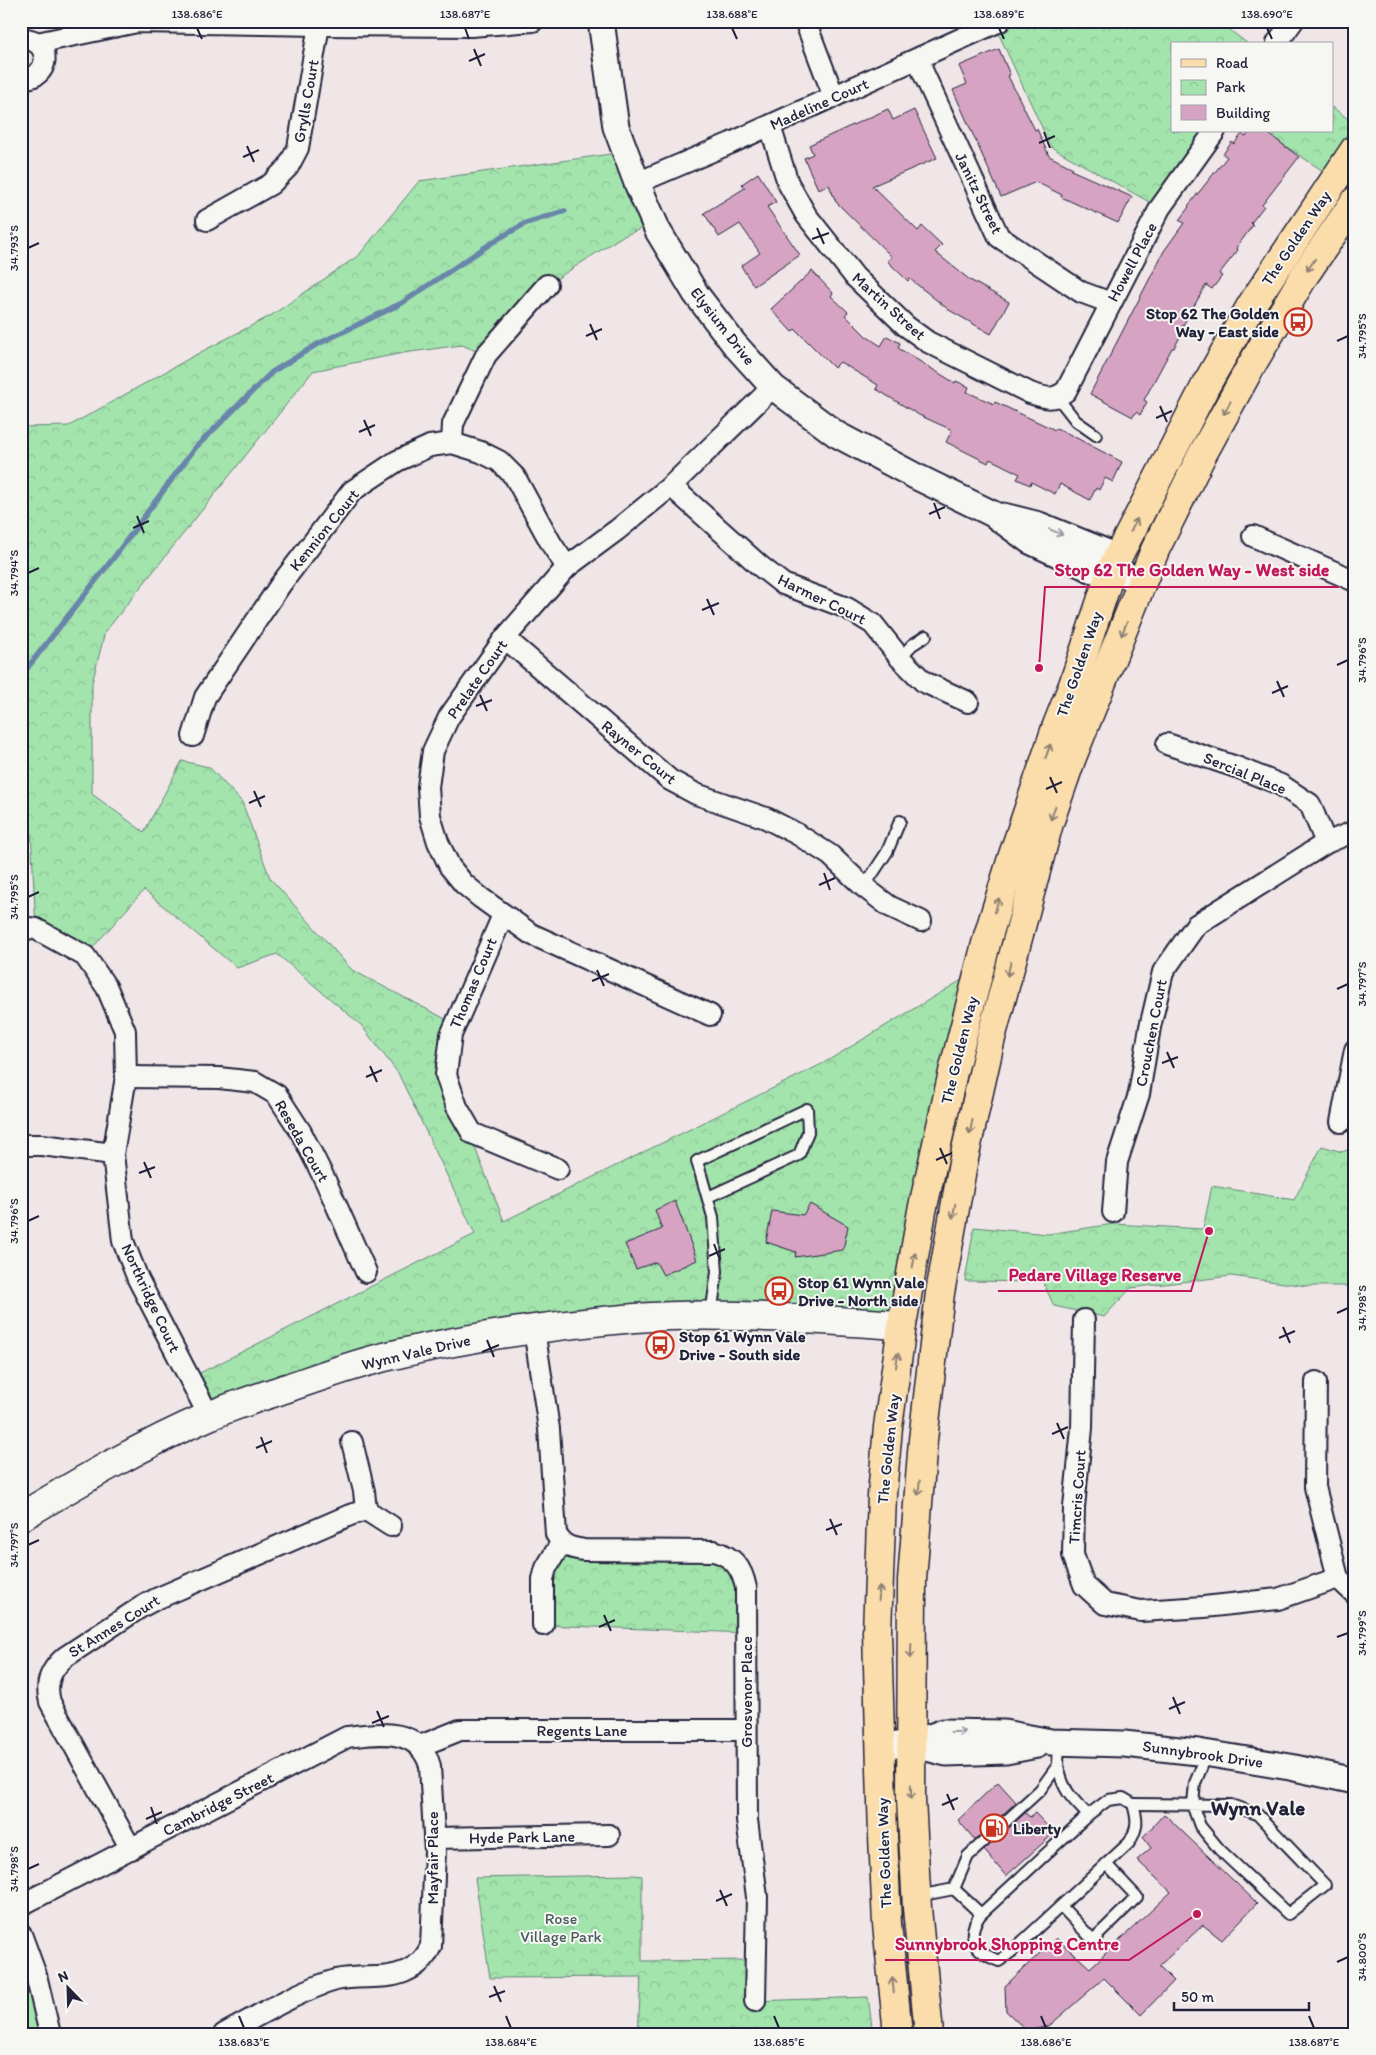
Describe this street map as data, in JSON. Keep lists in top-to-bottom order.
{
  "streets": {
    "main road": ["The Golden Way", "Wynn Vale Drive"],
    "street": [
      "Grylls Court",
      "Madeline Court",
      "Janitz Street",
      "Howell Place",
      "Martin Street",
      "Elysium Drive",
      "Kennion Court",
      "Harmer Court",
      "Prelate Court",
      "Rayner Court",
      "Sercial Place",
      "Thomas Court",
      "Crouchen Court",
      "Reseda Court",
      "Northridge Court",
      "Timcris Court",
      "St Annes Court",
      "Grosvenor Place",
      "Regents Lane",
      "Sunnybrook Drive",
      "Cambridge Street",
      "Hyde Park Lane",
      "Mayfair Place"
    ]
  },
  "crossings": [
    ["Madeline Court", "Janitz Street"],
    ["Madeline Court", "Martin Street"],
    ["Madeline Court", "Elysium Drive"],
    ["Janitz Street", "Howell Place"],
    ["The Golden Way", "Elysium Drive"],
    ["The Golden Way", "Wynn Vale Drive"],
    ["The Golden Way", "Sunnybrook Drive"],
    ["Howell Place", "Martin Street"],
    ["Elysium Drive", "Prelate Court"],
    ["Kennion Court", "Prelate Court"],
    ["Harmer Court", "Prelate Court"],
    ["Prelate Court", "Rayner Court"],
    ["Prelate Court", "Thomas Court"],
    ["Sercial Place", "Crouchen Court"],
    ["Reseda Court", "Northridge Court"],
    ["Northridge Court", "Wynn Vale Drive"],
    ["St Annes Court", "Cambridge Street"],
    ["Grosvenor Place", "Regents Lane"],
    ["Regents Lane", "Cambridge Street"],
    ["Regents Lane", "Mayfair Place"],
    ["Cambridge Street", "Mayfair Place"],
    ["Hyde Park Lane", "Mayfair Place"]
  ],
  "districts": ["Wynn Vale"],
  "parks": ["Rose Village Park"],
  "places": {
    "bus stop": ["Stop 62 The Golden Way - East side", "Stop 61 Wynn Vale Drive - North side", "Stop 61 Wynn Vale Drive - South side"],
    "other": ["Stop 62 The Golden Way - West side", "Pedare Village Reserve", "Sunnybrook Shopping Centre"],
    "fuel station": ["Liberty"]
  },
  "legend": ["Road", "Park", "Building"],
  "scale_bar": "50 m",
  "north": "top left",
  "coordinates": [
    "138.686°E",
    "138.687°E",
    "138.688°E",
    "138.689°E",
    "138.690°E",
    "34.793°S",
    "34.795°S",
    "34.794°S",
    "34.796°S",
    "34.797°S",
    "34.798°S",
    "34.799°S",
    "34.800°S",
    "138.683°E",
    "138.684°E",
    "138.685°E"
  ]
}
